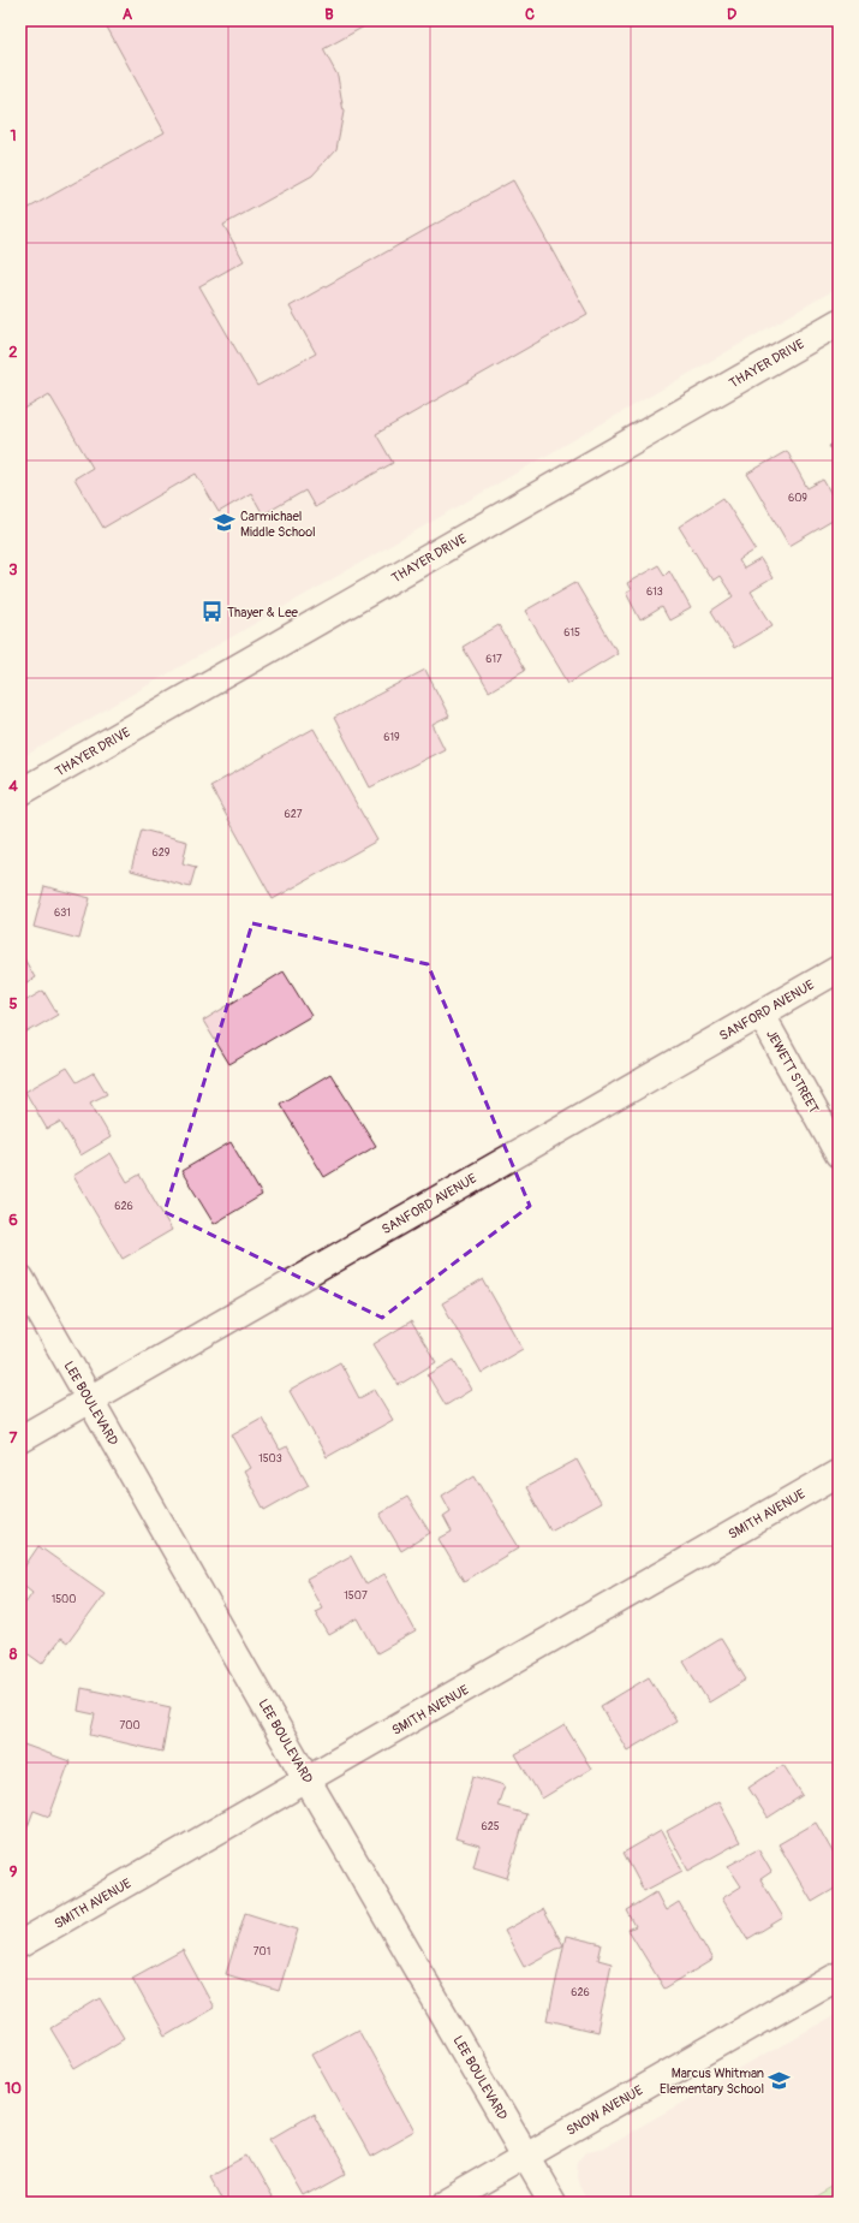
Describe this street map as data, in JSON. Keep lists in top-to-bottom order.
{
  "streets": {
    "street": [
      "THAYER DRIVE",
      "SANFORD AVENUE",
      "JEWETT STREET",
      "LEE BOULEVARD",
      "SMITH AVENUE",
      "SNOW AVENUE"
    ]
  },
  "crossings": [
    ["SANFORD AVENUE", "JEWETT STREET"],
    ["SANFORD AVENUE", "LEE BOULEVARD"],
    ["LEE BOULEVARD", "SMITH AVENUE"],
    ["LEE BOULEVARD", "SNOW AVENUE"]
  ],
  "places": {
    "school or university": ["Carmichael Middle School", "Marcus Whitman Elementary School"],
    "bus stop": ["Thayer & Lee"]
  },
  "house_numbers": [
    "609",
    "613",
    "615",
    "617",
    "619",
    "627",
    "629",
    "631",
    "626",
    "1503",
    "1507",
    "1500",
    "700",
    "625",
    "701",
    "626"
  ],
  "grid": {
    "columns": [
      "A",
      "B",
      "C",
      "D"
    ],
    "rows": [
      "1",
      "2",
      "3",
      "4",
      "5",
      "6",
      "7",
      "8",
      "9",
      "10"
    ]
  }
}
